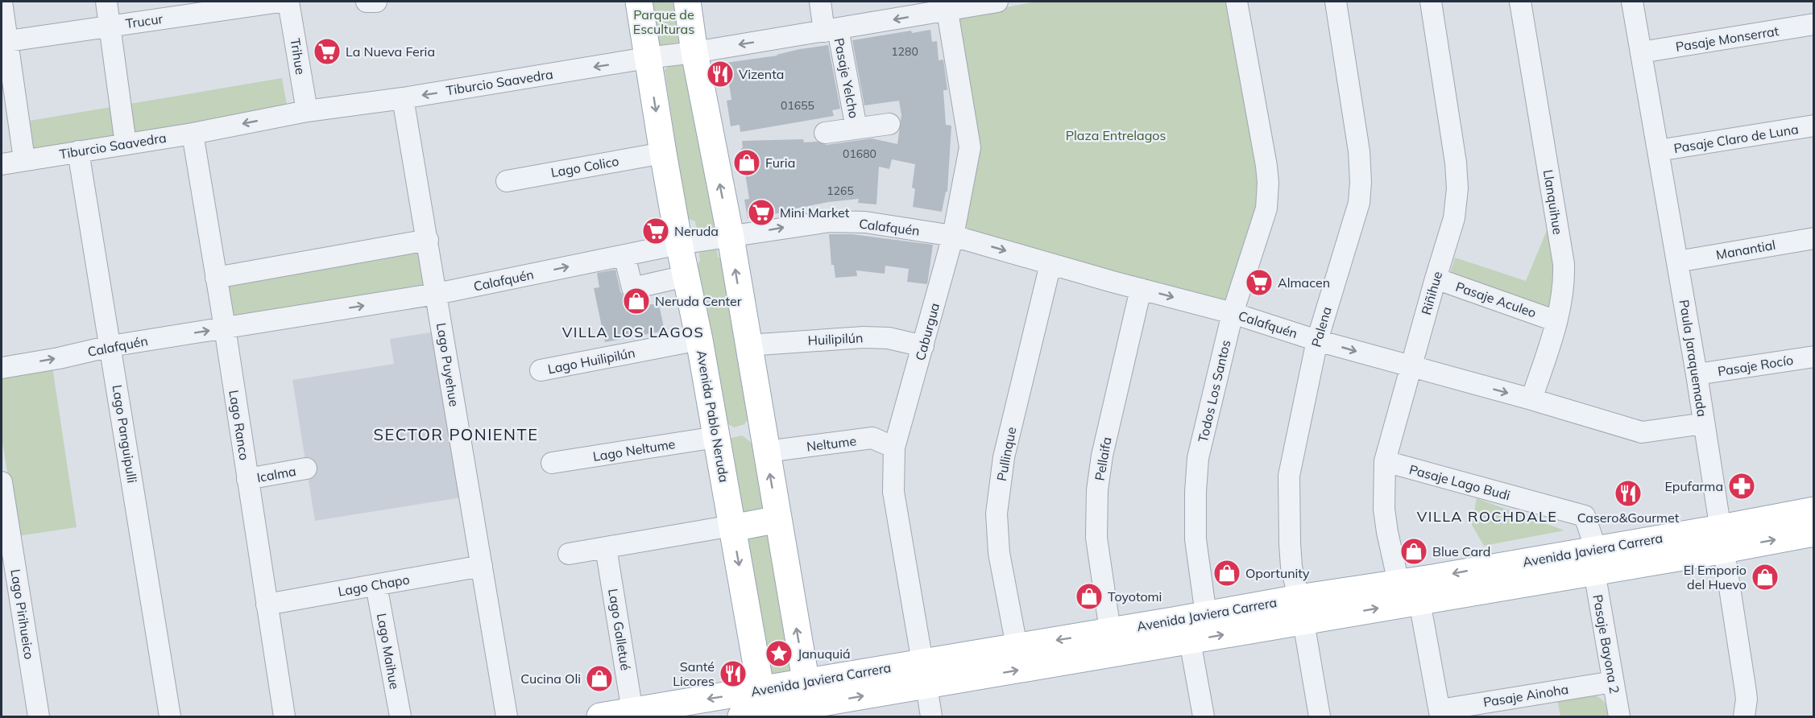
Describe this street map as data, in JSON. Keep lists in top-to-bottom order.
{
  "streets": {
    "main road": ["Avenida Pablo Neruda", "Avenida Javiera Carrera"],
    "street": [
      "Trucur",
      "Pasaje Monserrat",
      "Trihue",
      "Pasaje Yelcho",
      "Tiburcio Saavedra",
      "Pasaje Claro de Luna",
      "Lago Colico",
      "Llanquihue",
      "Calafquén",
      "Manantial",
      "Riñihue",
      "Pasaje Aculeo",
      "Palena",
      "Caburgua",
      "Huilipilún",
      "Paula Jaraquemada",
      "Lago Huilipilún",
      "Lago Puyehue",
      "Pasaje Rocío",
      "Todos Los Santos",
      "Lago Ranco",
      "Lago Panguipulli",
      "Neltume",
      "Lago Neltume",
      "Pullinque",
      "Pellaifa",
      "Icalma",
      "Pasaje Lago Budi",
      "Lago Chapo",
      "Lago Pirihueico",
      "Lago Galletué",
      "Pasaje Bayona 2",
      "Lago Maihue",
      "Pasaje Ainoha"
    ]
  },
  "crossings": [
    ["Pasaje Monserrat", "Paula Jaraquemada"],
    ["Trihue", "Tiburcio Saavedra"],
    ["Pasaje Yelcho", "Tiburcio Saavedra"],
    ["Tiburcio Saavedra", "Caburgua"],
    ["Tiburcio Saavedra", "Lago Puyehue"],
    ["Tiburcio Saavedra", "Avenida Pablo Neruda"],
    ["Tiburcio Saavedra", "Lago Ranco"],
    ["Tiburcio Saavedra", "Lago Panguipulli"],
    ["Pasaje Claro de Luna", "Paula Jaraquemada"],
    ["Lago Colico", "Avenida Pablo Neruda"],
    ["Llanquihue", "Calafquén"],
    ["Llanquihue", "Pasaje Aculeo"],
    ["Calafquén", "Riñihue"],
    ["Calafquén", "Palena"],
    ["Calafquén", "Caburgua"],
    ["Calafquén", "Paula Jaraquemada"],
    ["Calafquén", "Lago Puyehue"],
    ["Calafquén", "Todos Los Santos"],
    ["Calafquén", "Avenida Pablo Neruda"],
    ["Calafquén", "Lago Ranco"],
    ["Calafquén", "Lago Panguipulli"],
    ["Calafquén", "Pullinque"],
    ["Calafquén", "Pellaifa"],
    ["Manantial", "Paula Jaraquemada"],
    ["Riñihue", "Pasaje Aculeo"],
    ["Riñihue", "Pasaje Lago Budi"],
    ["Riñihue", "Avenida Javiera Carrera"],
    ["Palena", "Avenida Javiera Carrera"],
    ["Caburgua", "Huilipilún"],
    ["Caburgua", "Neltume"],
    ["Caburgua", "Avenida Javiera Carrera"],
    ["Paula Jaraquemada", "Pasaje Rocío"],
    ["Paula Jaraquemada", "Avenida Javiera Carrera"],
    ["Lago Huilipilún", "Avenida Pablo Neruda"],
    ["Lago Puyehue", "Lago Chapo"],
    ["Todos Los Santos", "Avenida Javiera Carrera"],
    ["Avenida Pablo Neruda", "Lago Neltume"],
    ["Avenida Pablo Neruda", "Avenida Javiera Carrera"],
    ["Lago Ranco", "Icalma"],
    ["Lago Ranco", "Lago Chapo"],
    ["Pullinque", "Avenida Javiera Carrera"],
    ["Pellaifa", "Avenida Javiera Carrera"],
    ["Pasaje Lago Budi", "Avenida Javiera Carrera"],
    ["Pasaje Lago Budi", "Pasaje Bayona 2"],
    ["Avenida Javiera Carrera", "Lago Galletué"],
    ["Avenida Javiera Carrera", "Pasaje Bayona 2"],
    ["Lago Chapo", "Lago Maihue"],
    ["Pasaje Bayona 2", "Pasaje Ainoha"]
  ],
  "one_way": ["Tiburcio Saavedra", "Calafquén"],
  "districts": ["VILLA LOS LAGOS", "SECTOR PONIENTE", "VILLA ROCHDALE"],
  "parks": ["Parque de Esculturas", "Plaza Entrelagos"],
  "places": {
    "supermarket": [
      "La Nueva Feria",
      "Mini Market",
      "Neruda",
      "Almacen"
    ],
    "restaurant": ["Vizenta", "Casero&Gourmet", "Santé Licores"],
    "shop": [
      "Furia",
      "Neruda Center",
      "Blue Card",
      "Oportunity",
      "El Emporio del Huevo",
      "Toyotomi",
      "Cucina Oli"
    ],
    "pharmacy": ["Epufarma"],
    "place": ["Januquiá"]
  },
  "house_numbers": [
    "1280",
    "01655",
    "01680",
    "1265"
  ]
}
